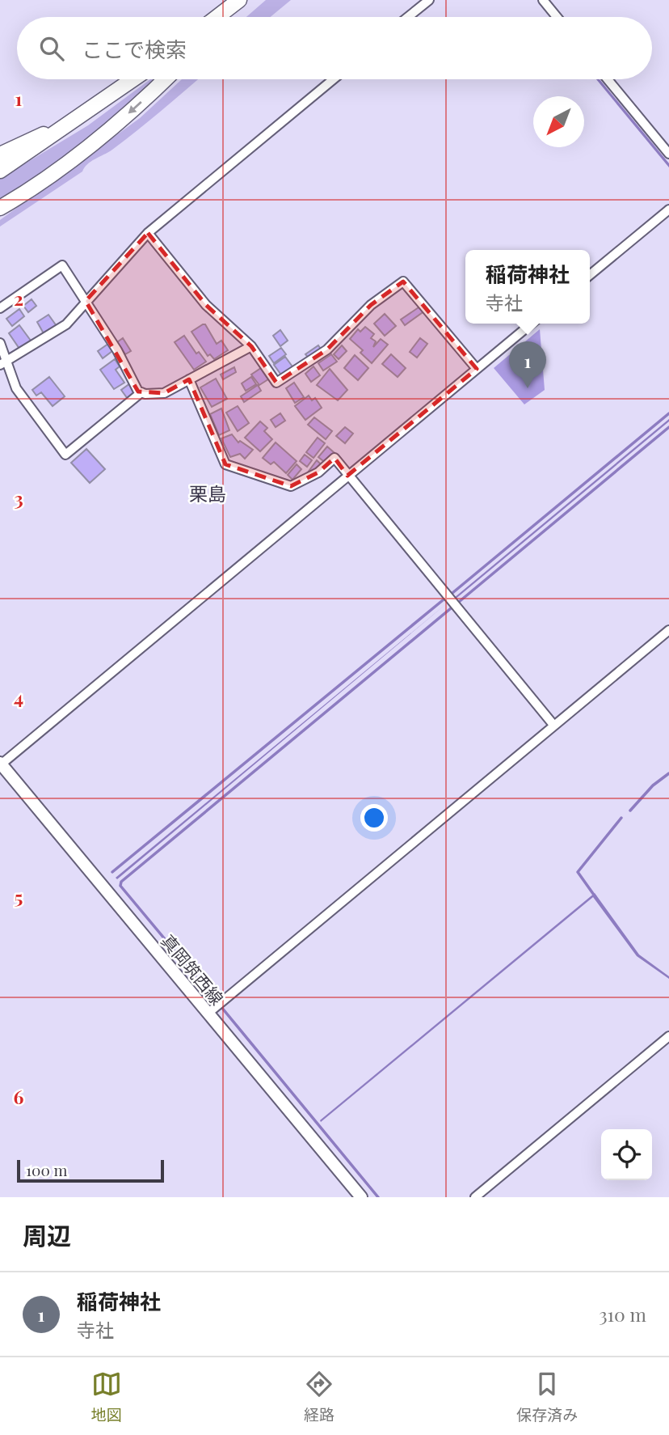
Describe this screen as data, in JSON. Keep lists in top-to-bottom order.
{
  "streets": {
    "main road": ["真岡筑西線"]
  },
  "districts": ["栗島"],
  "scale_bar": "100 m",
  "north": "bottom left",
  "page": {
    "search": "ここで検索",
    "popup": ["稲荷神社", "寺社"],
    "pins": "1",
    "scale": "100 m",
    "heading": "周辺",
    "list": [
      {
        "mark": "1",
        "name": "稲荷神社",
        "note": "寺社",
        "value": "310 m"
      }
    ],
    "nav": ["地図", "経路", "保存済み"]
  },
  "grid": {
    "rows": [
      "1",
      "2",
      "3",
      "4",
      "5",
      "6"
    ]
  }
}
